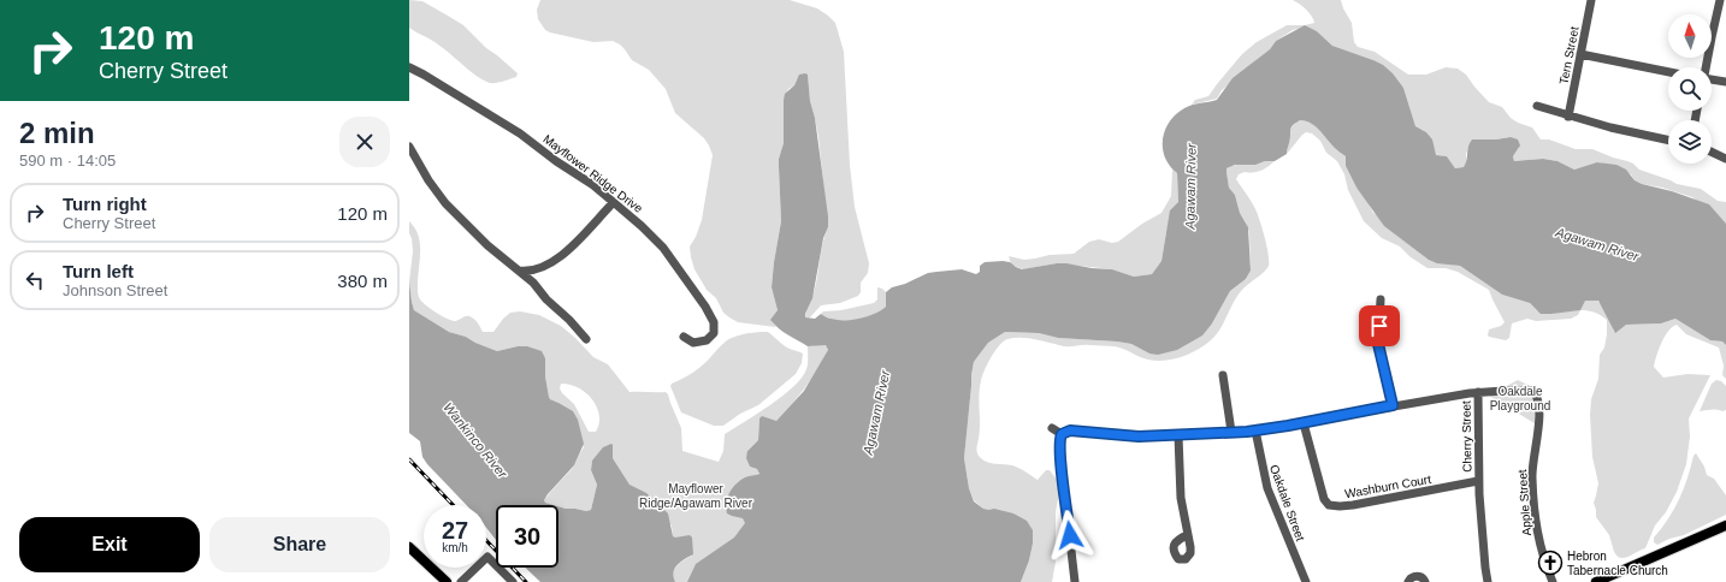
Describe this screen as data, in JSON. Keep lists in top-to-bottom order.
{
  "streets": {
    "street": [
      "Tern Street",
      "Mayflower Ridge Drive",
      "Cherry Street",
      "Washburn Court",
      "Oakdale Street",
      "Apple Street"
    ]
  },
  "crossings": [
    ["Cherry Street", "Washburn Court"],
    ["Cherry Street", "Oakdale Street"],
    ["Cherry Street", "Apple Street"]
  ],
  "water": ["Agawam River", "Wankinco River"],
  "parks": ["Oakdale Playground", "Mayflower Ridge/Agawam River"],
  "places": {
    "church": ["Hebron Tabernacle Church"]
  },
  "north": "top",
  "page": {
    "turn": ["120 m", "Cherry Street"],
    "heading": ["2 min", "590 m · 14:05"],
    "list": [
      {
        "name": "Turn right",
        "note": "Cherry Street",
        "value": "120 m"
      },
      {
        "name": "Turn left",
        "note": "Johnson Street",
        "value": "380 m"
      }
    ],
    "speed": "27 km/h",
    "limit": "30",
    "buttons": ["Exit", "Share"]
  }
}
